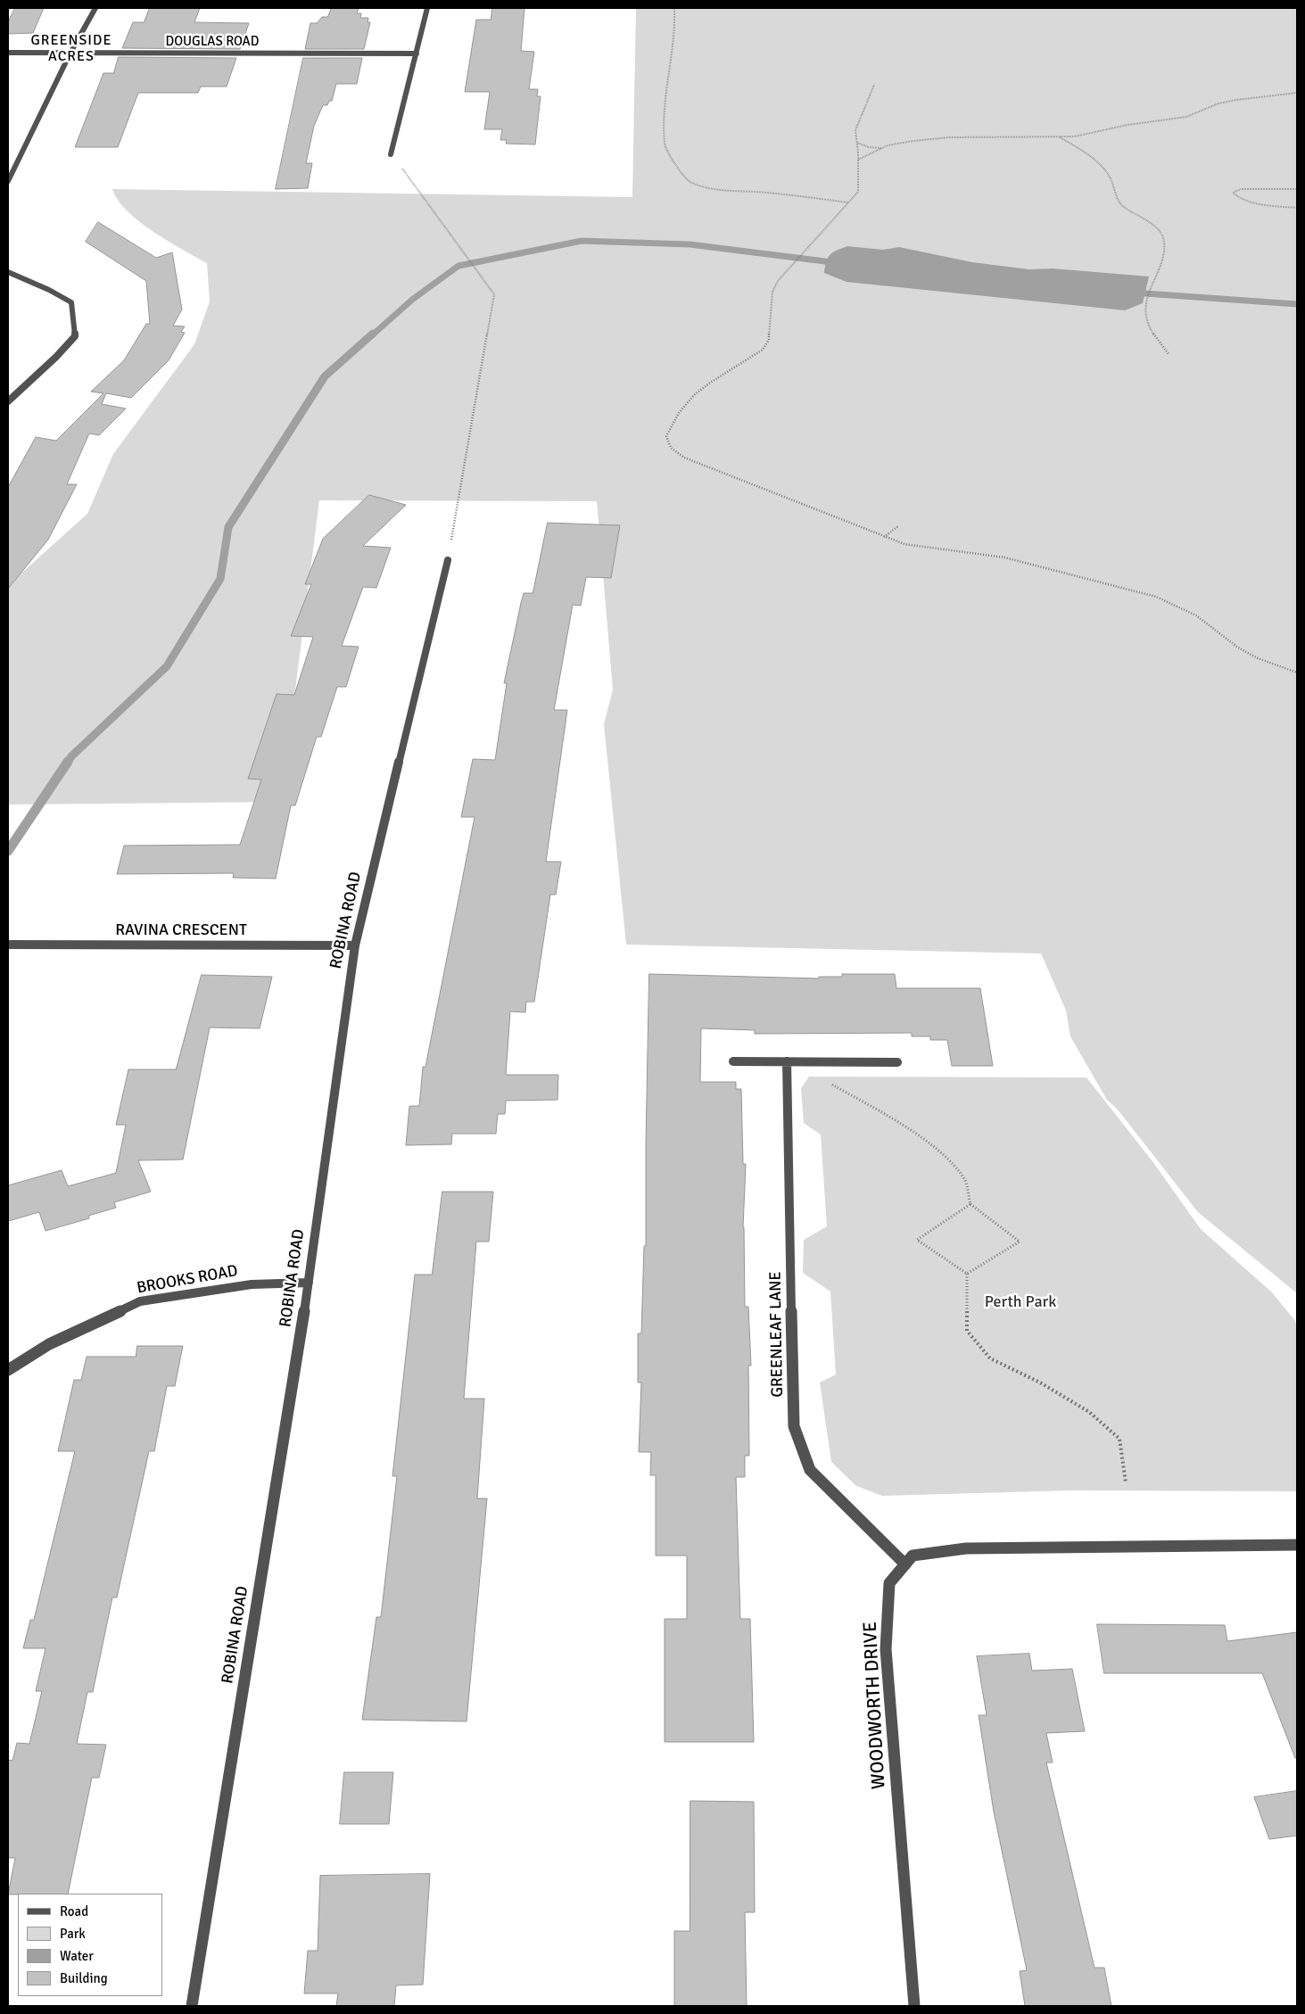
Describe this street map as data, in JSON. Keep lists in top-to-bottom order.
{
  "streets": {
    "street": [
      "DOUGLAS ROAD",
      "ROBINA ROAD",
      "RAVINA CRESCENT",
      "BROOKS ROAD",
      "GREENLEAF LANE",
      "WOODWORTH DRIVE"
    ]
  },
  "crossings": [
    ["ROBINA ROAD", "RAVINA CRESCENT"],
    ["ROBINA ROAD", "BROOKS ROAD"],
    ["GREENLEAF LANE", "WOODWORTH DRIVE"]
  ],
  "districts": ["GREENSIDE ACRES"],
  "parks": ["Perth Park"],
  "legend": [
    "Road",
    "Park",
    "Water",
    "Building"
  ]
}
